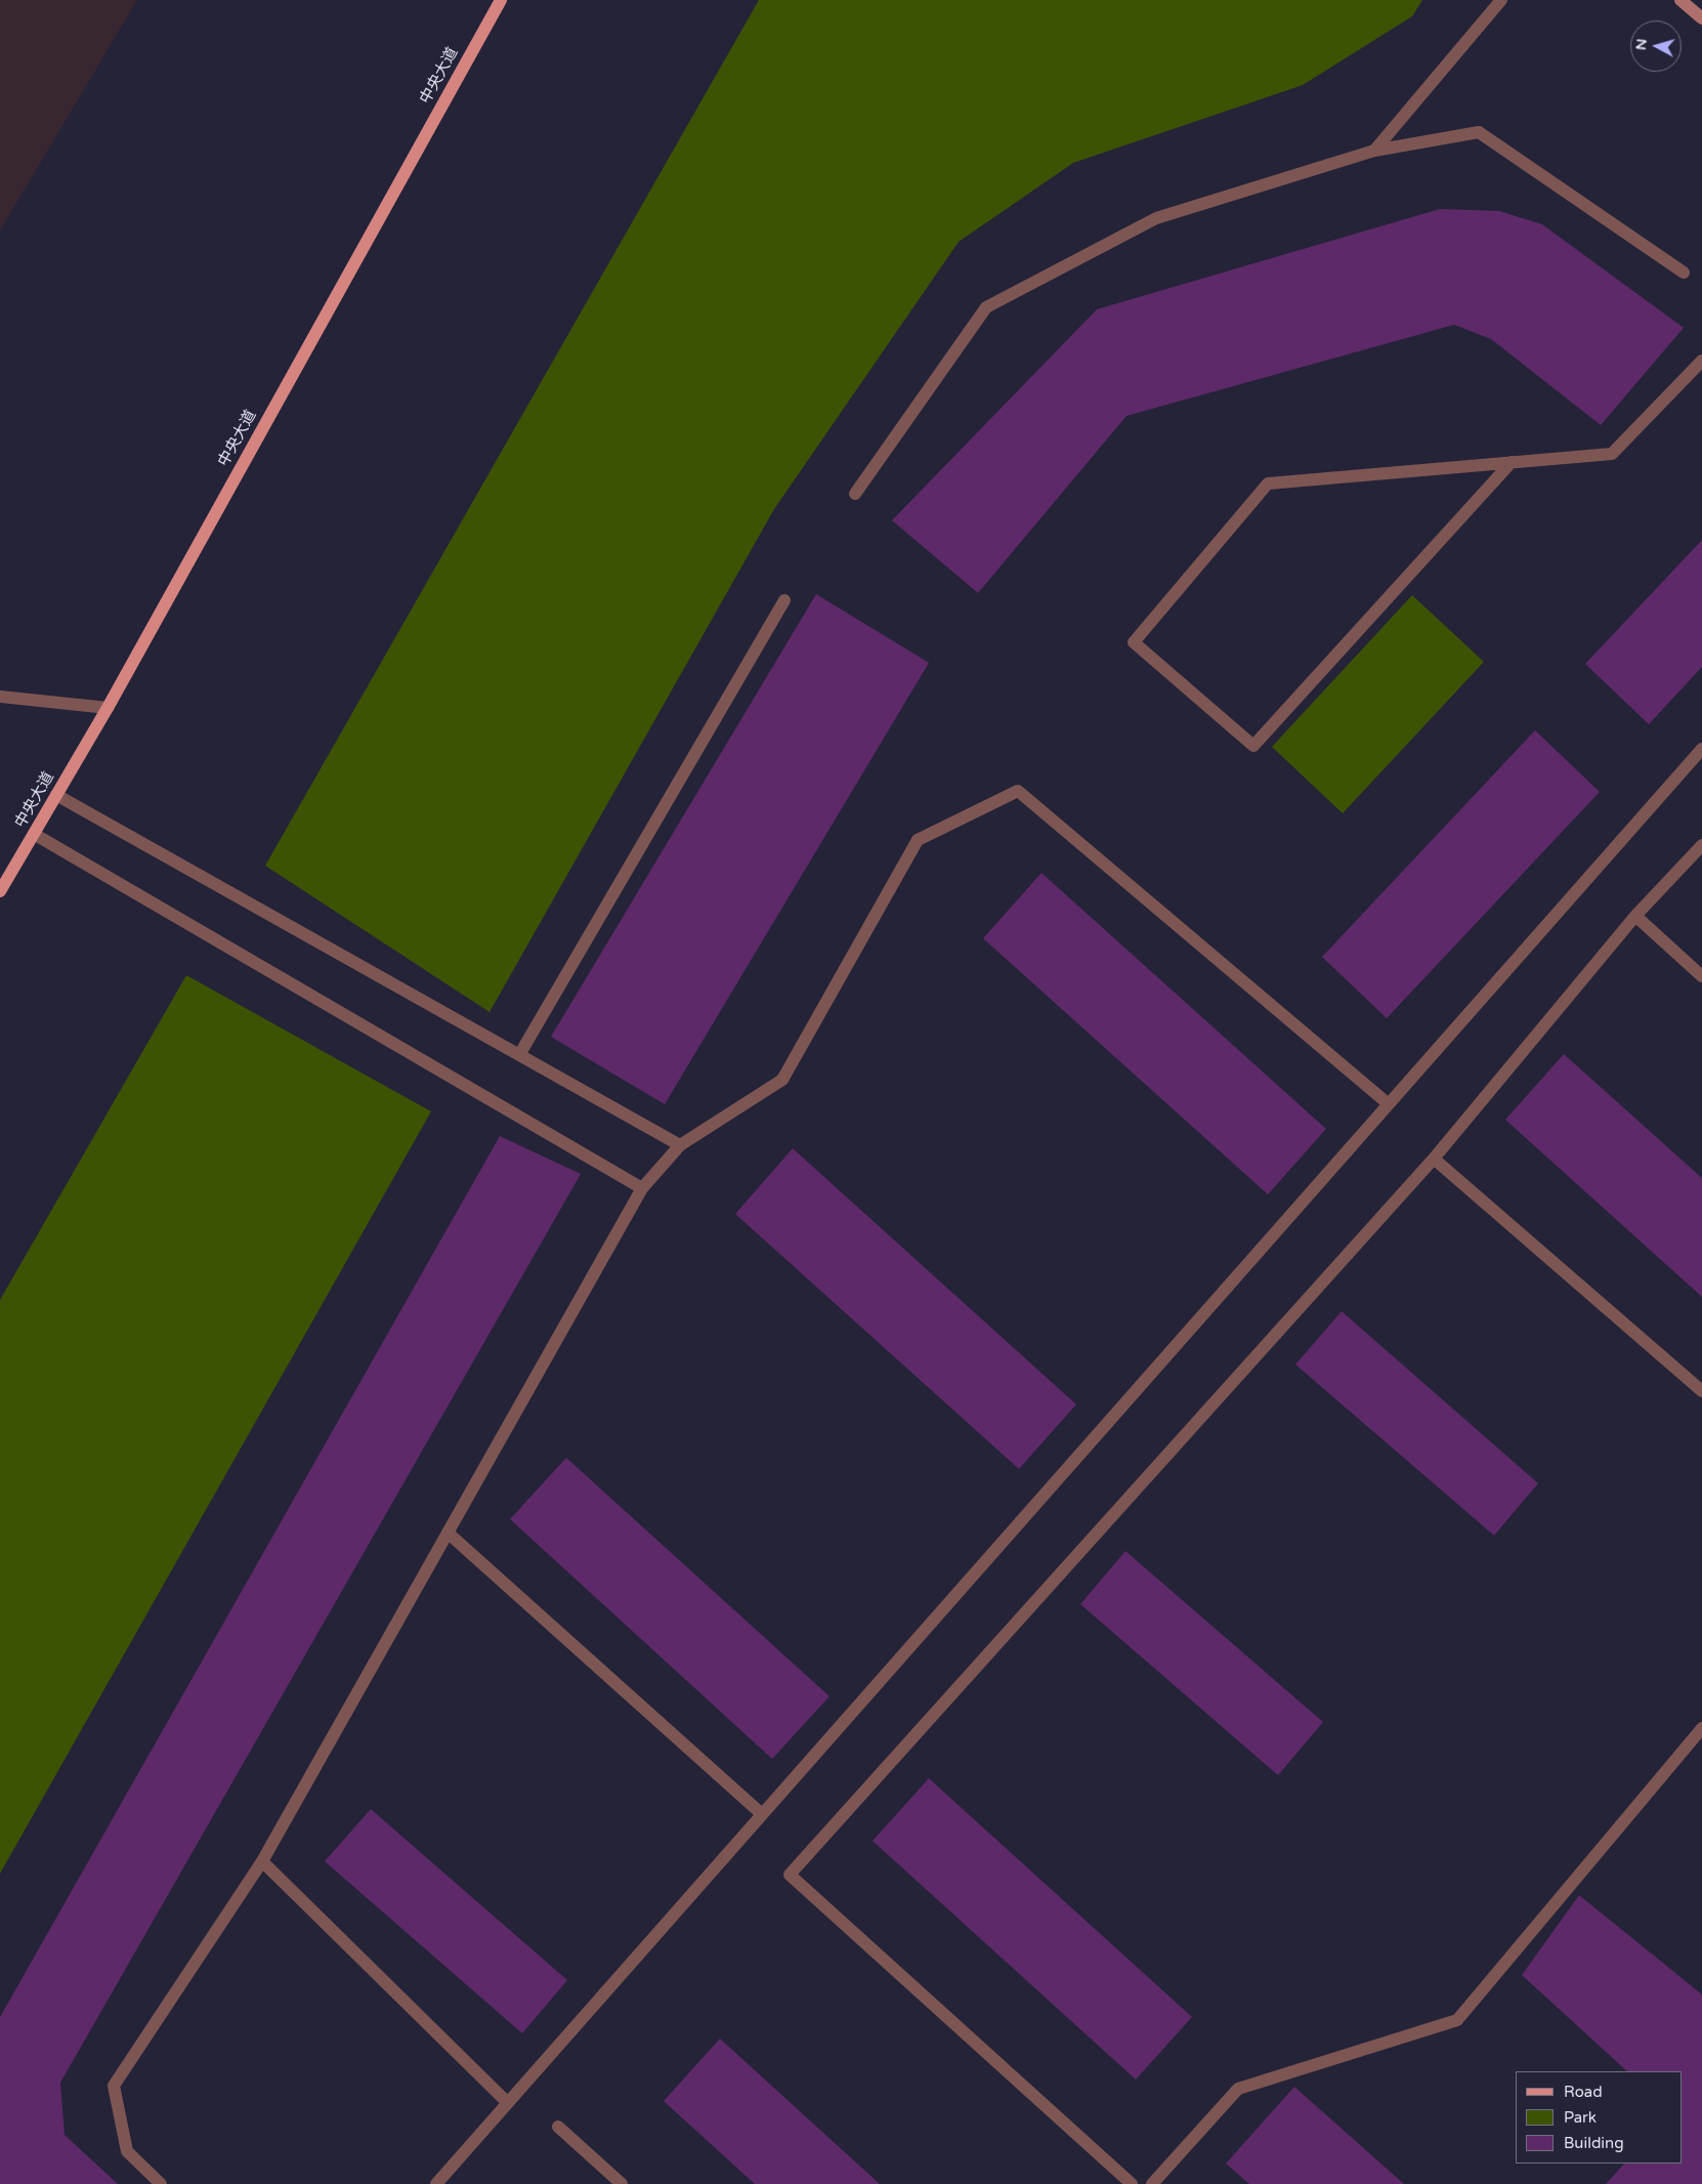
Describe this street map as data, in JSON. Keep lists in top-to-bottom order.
{
  "streets": {
    "main road": ["中央大道"]
  },
  "legend": ["Road", "Park", "Building"],
  "north": "left"
}
